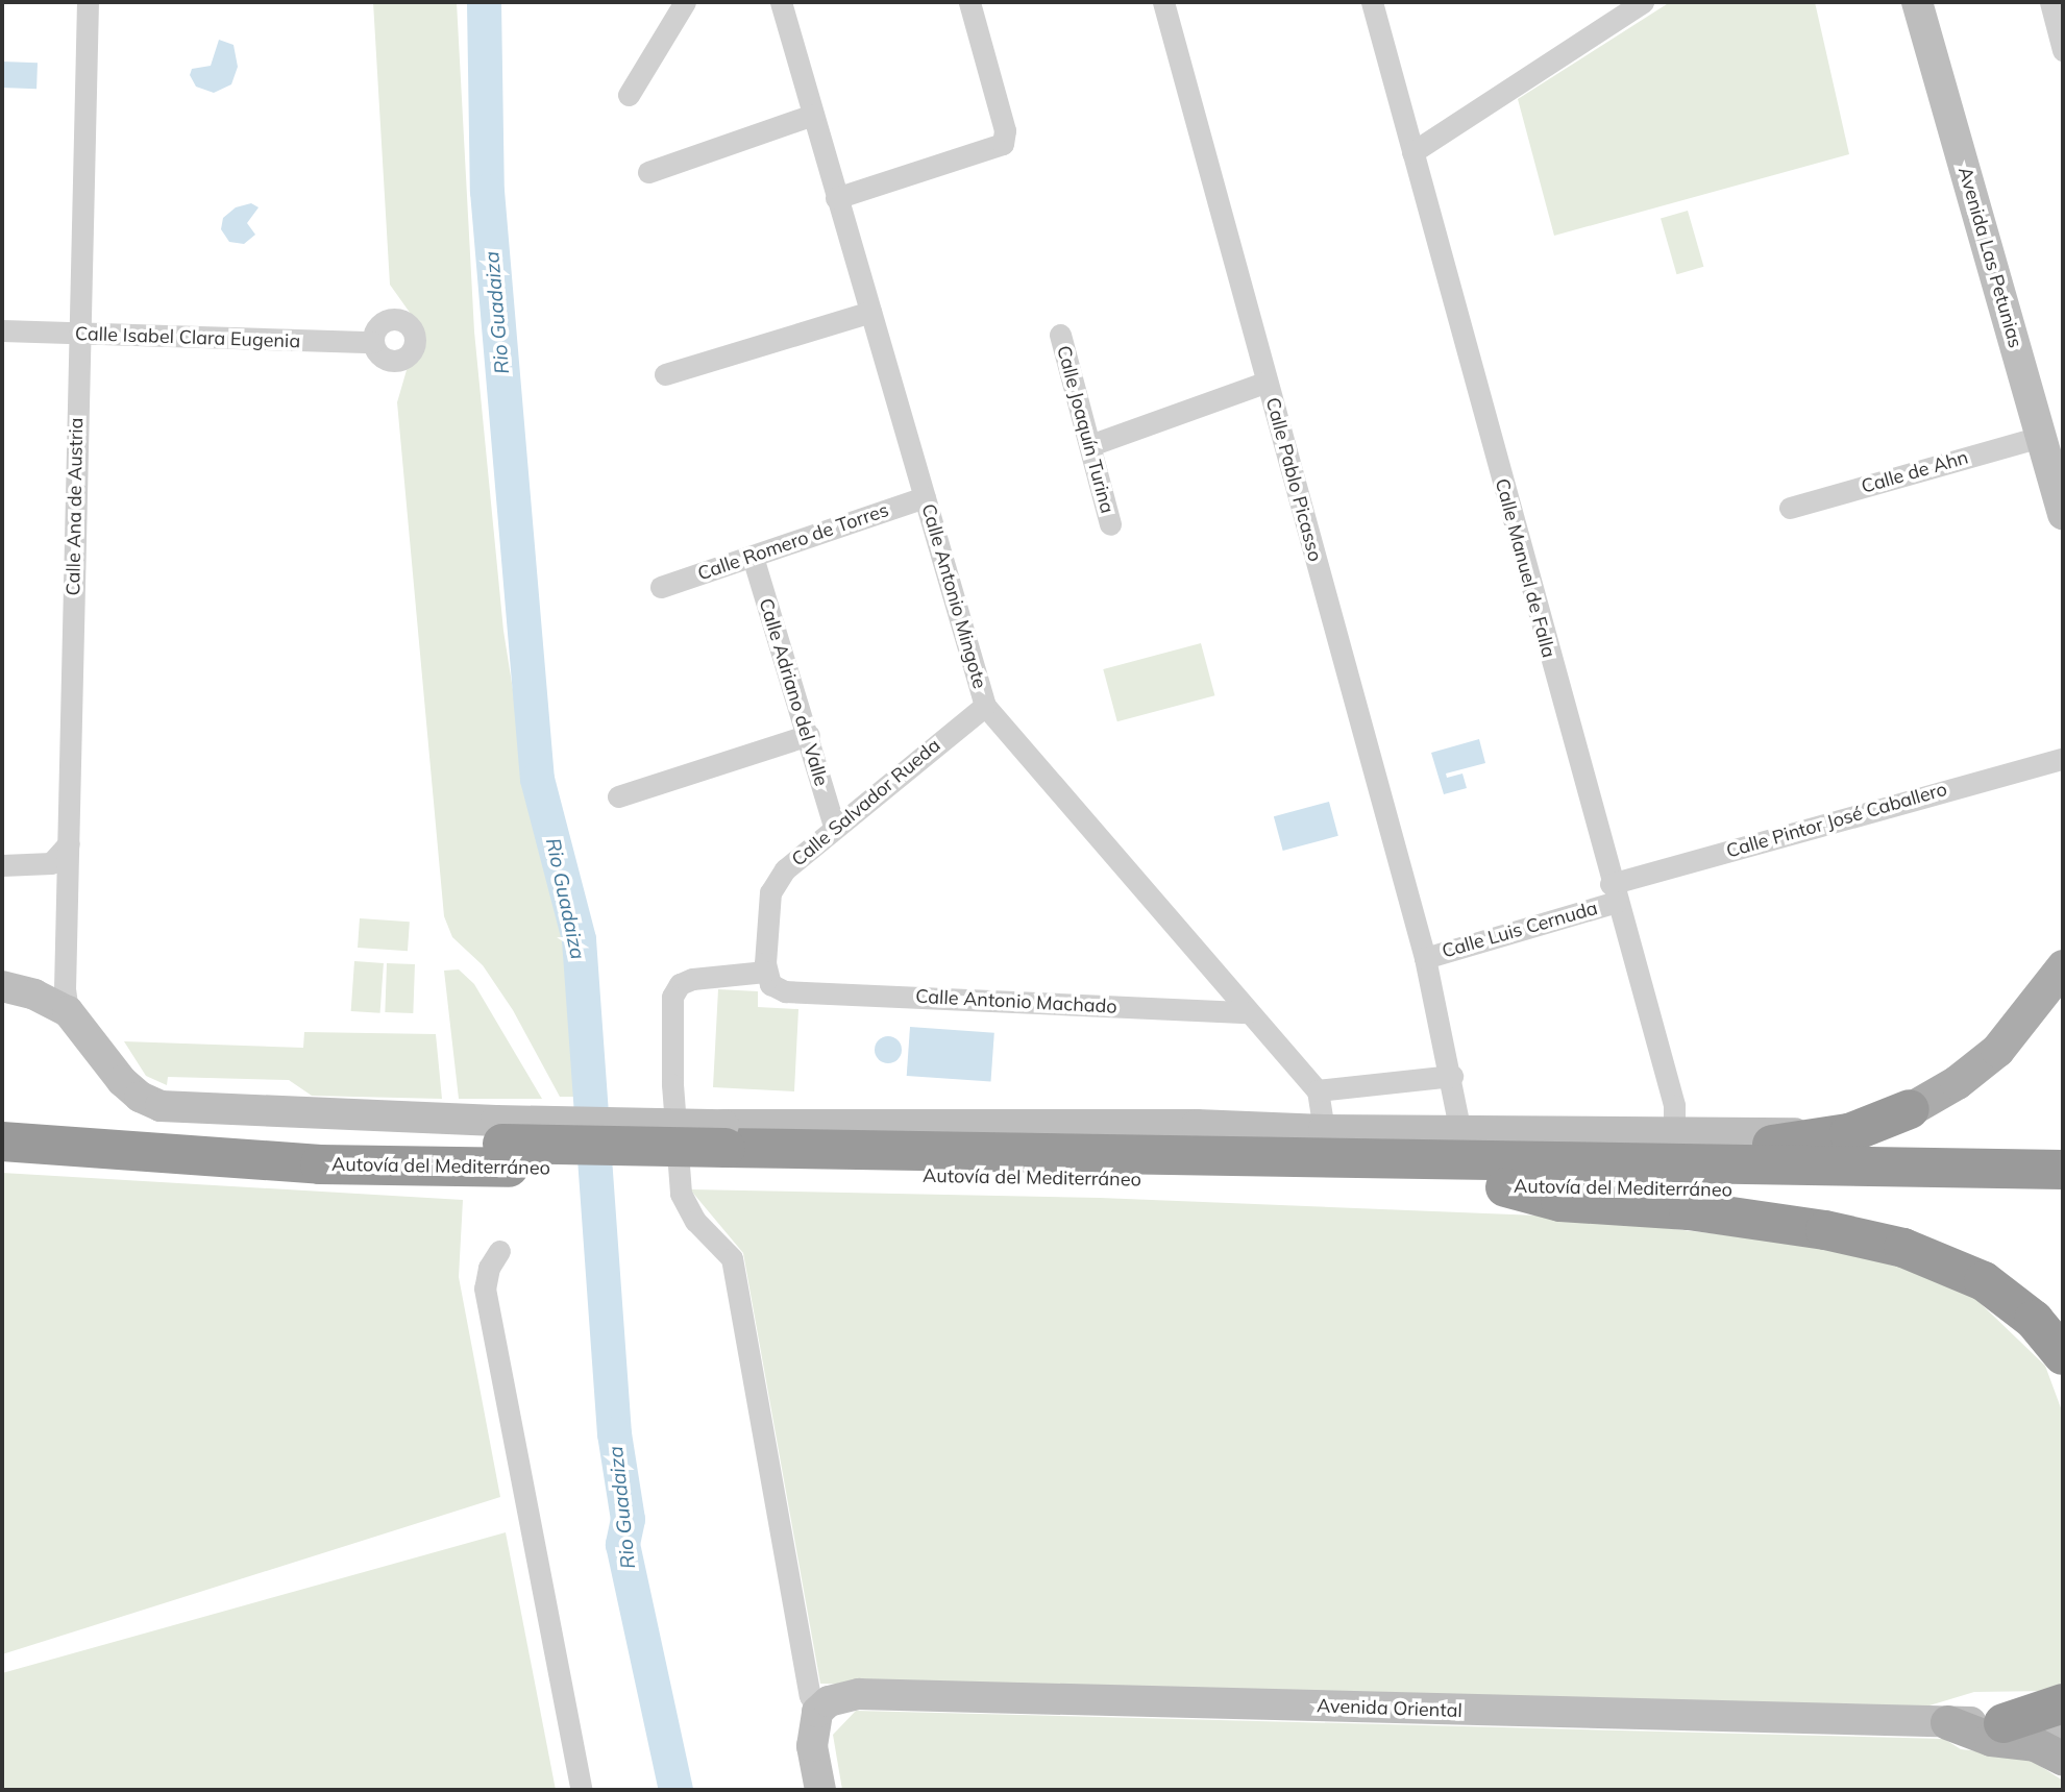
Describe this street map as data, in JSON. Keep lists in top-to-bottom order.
{
  "streets": {
    "highway": ["Autovía del Mediterráneo"],
    "street": [
      "Avenida Las Petunias",
      "Calle Isabel Clara Eugenia",
      "Calle Joaquín Turina",
      "Calle de Ahn",
      "Calle Pablo Picasso",
      "Calle Ana de Austria",
      "Calle Romero de Torres",
      "Calle Manuel de Falla",
      "Calle Antonio Mingote",
      "Calle Adriano del Valle",
      "Calle Salvador Rueda",
      "Calle Pintor José Caballero",
      "Calle Luis Cernuda",
      "Calle Antonio Machado",
      "Avenida Oriental"
    ]
  },
  "crossings": [
    ["Avenida Las Petunias", "Calle de Ahn"],
    ["Calle Isabel Clara Eugenia", "Calle Ana de Austria"],
    ["Calle Pablo Picasso", "Calle Luis Cernuda"],
    ["Calle Romero de Torres", "Calle Antonio Mingote"],
    ["Calle Romero de Torres", "Calle Adriano del Valle"],
    ["Calle Manuel de Falla", "Calle Pintor José Caballero"],
    ["Calle Manuel de Falla", "Calle Luis Cernuda"],
    ["Calle Antonio Mingote", "Calle Salvador Rueda"],
    ["Calle Antonio Mingote", "Calle Antonio Machado"],
    ["Calle Adriano del Valle", "Calle Salvador Rueda"],
    ["Calle Salvador Rueda", "Calle Antonio Machado"],
    ["Calle Pintor José Caballero", "Calle Luis Cernuda"]
  ],
  "water": ["Rio Guadaiza"]
}
